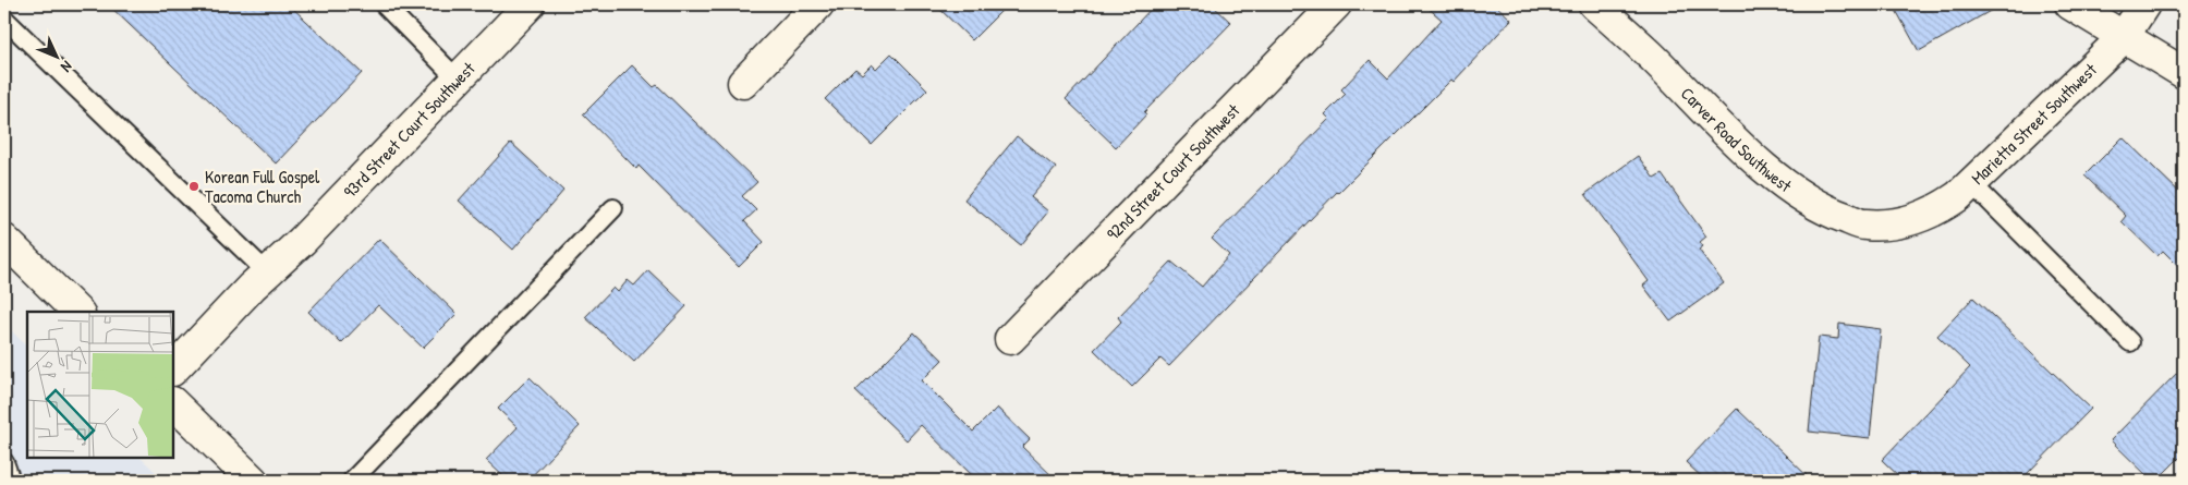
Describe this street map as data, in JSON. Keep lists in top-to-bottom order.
{
  "streets": {
    "street": [
      "Marietta Street Southwest",
      "93rd Street Court Southwest",
      "Carver Road Southwest",
      "92nd Street Court Southwest"
    ]
  },
  "crossings": [
    ["Marietta Street Southwest", "Carver Road Southwest"]
  ],
  "places": ["Korean Full Gospel Tacoma Church"],
  "north": "bottom right"
}
